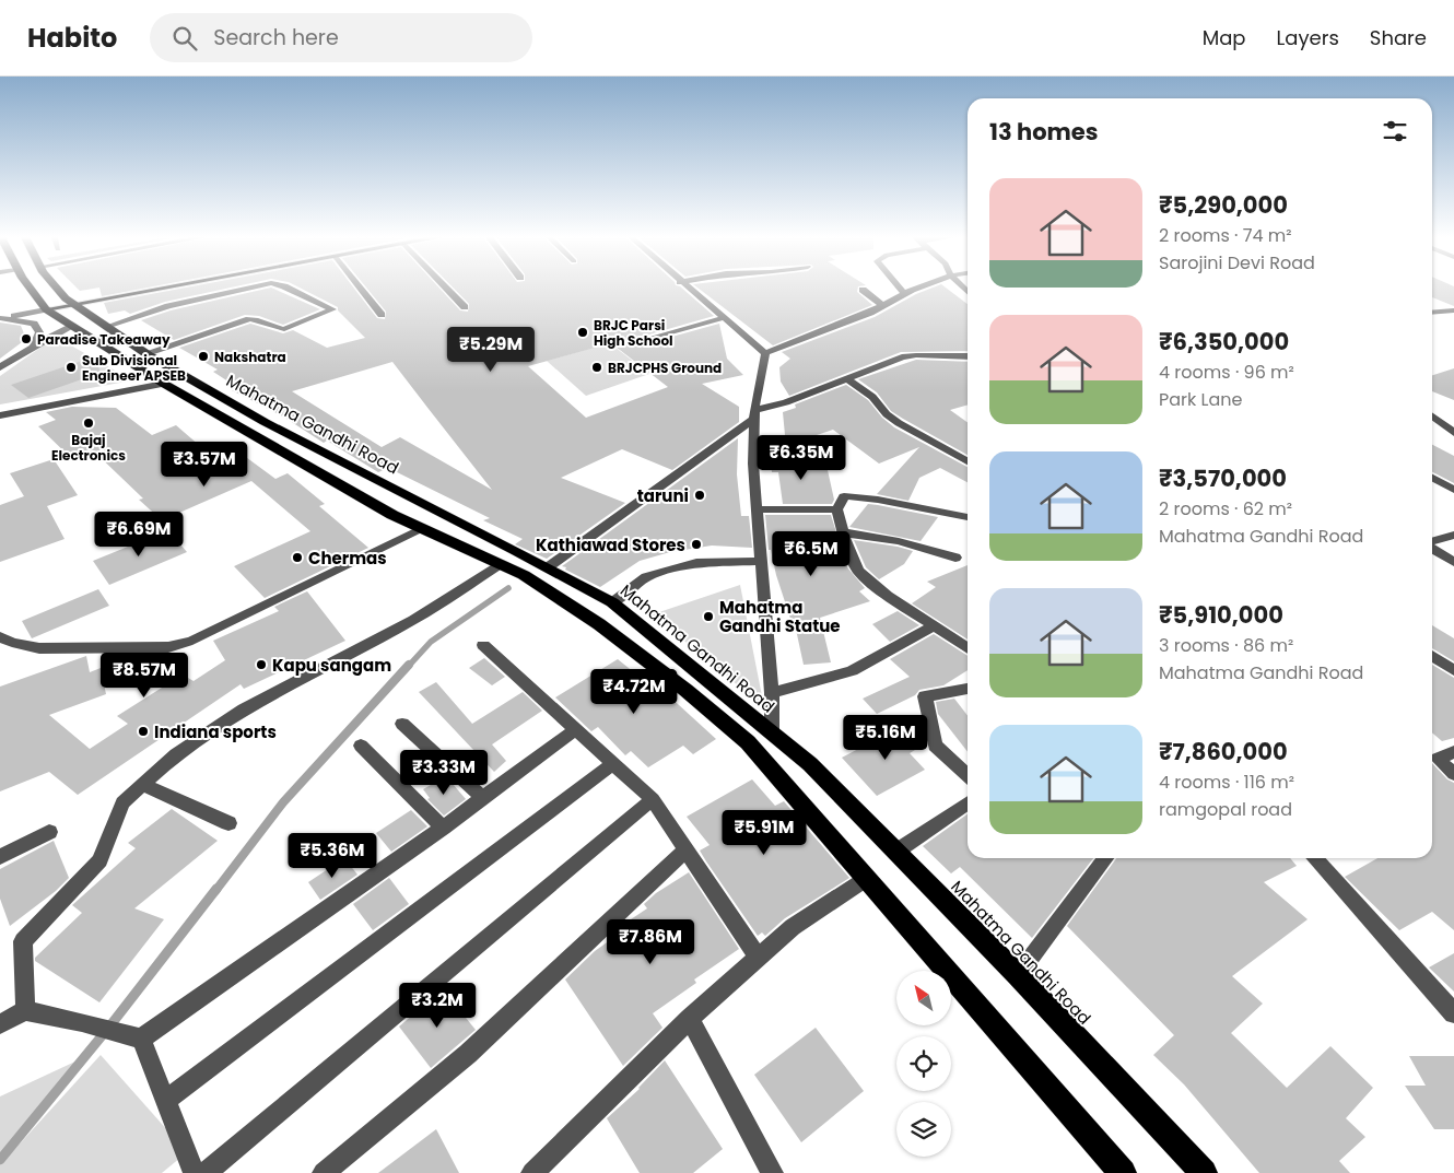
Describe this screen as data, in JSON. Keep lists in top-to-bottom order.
{
  "streets": {
    "highway": ["Mahatma Gandhi Road"]
  },
  "places": [
    "BRJC Parsi High School",
    "Paradise Takeaway",
    "Nakshatra",
    "Sub Divisional Engineer APSEB",
    "BRJCPHS Ground",
    "Bajaj Electronics",
    "taruni",
    "Kathiawad Stores",
    "Chermas",
    "Mahatma Gandhi Statue",
    "Kapu sangam",
    "Indiana sports"
  ],
  "north": "top left",
  "page": {
    "header": "Habito",
    "search": "Search here",
    "nav": ["Map", "Layers", "Share"],
    "heading": "13 homes",
    "list": [
      {
        "name": "₹5,290,000",
        "note": "2 rooms · 74 m² · Sarojini Devi Road"
      },
      {
        "name": "₹6,350,000",
        "note": "4 rooms · 96 m² · Park Lane"
      },
      {
        "name": "₹3,570,000",
        "note": "2 rooms · 62 m² · Mahatma Gandhi Road"
      },
      {
        "name": "₹5,910,000",
        "note": "3 rooms · 86 m² · Mahatma Gandhi Road"
      },
      {
        "name": "₹7,860,000",
        "note": "4 rooms · 116 m² · ramgopal road"
      }
    ],
    "price": [
      "₹5.29M",
      "₹6.35M",
      "₹3.57M",
      "₹6.69M",
      "₹6.5M",
      "₹8.57M",
      "₹4.72M",
      "₹5.16M",
      "₹3.33M",
      "₹5.91M",
      "₹5.36M",
      "₹7.86M",
      "₹3.2M"
    ]
  }
}
